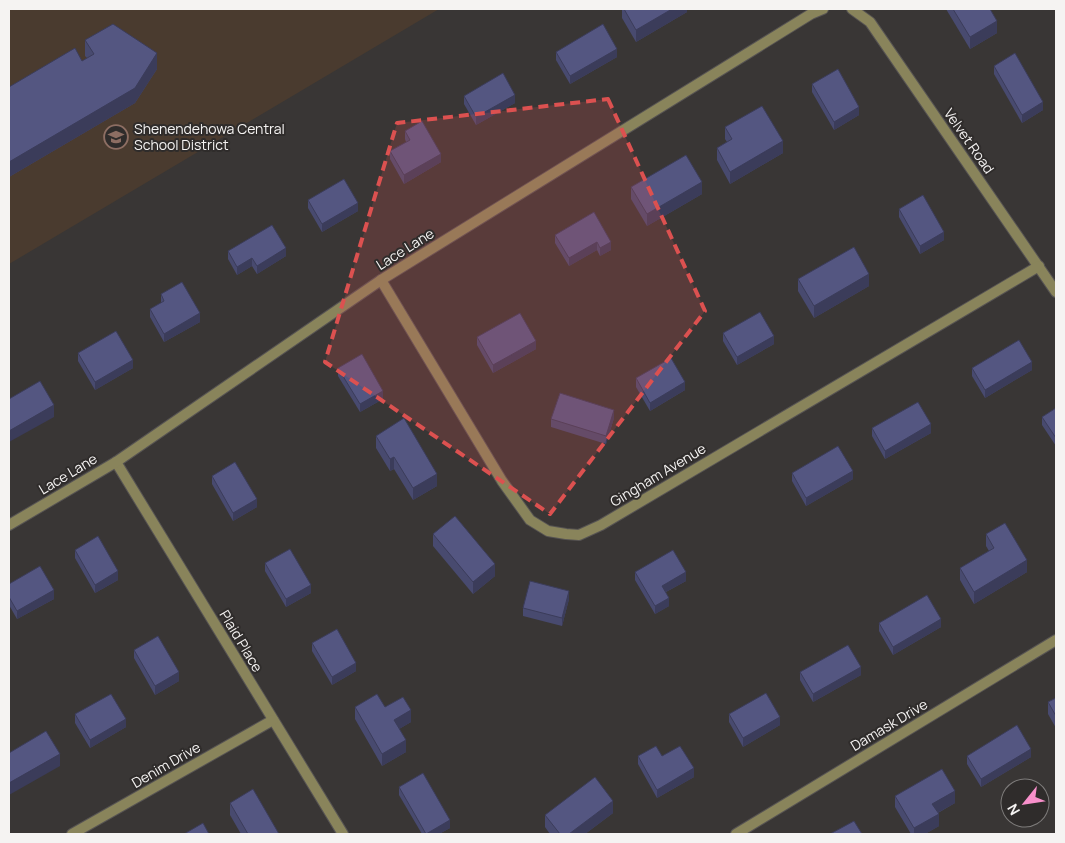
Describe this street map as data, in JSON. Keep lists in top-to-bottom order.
{
  "streets": {
    "street": [
      "Velvet Road",
      "Lace Lane",
      "Gingham Avenue",
      "Plaid Place",
      "Damask Drive",
      "Denim Drive"
    ]
  },
  "crossings": [
    ["Velvet Road", "Gingham Avenue"],
    ["Lace Lane", "Gingham Avenue"],
    ["Lace Lane", "Plaid Place"],
    ["Plaid Place", "Denim Drive"]
  ],
  "places": {
    "school or university": ["Shenendehowa Central School District"]
  },
  "north": "bottom left"
}
